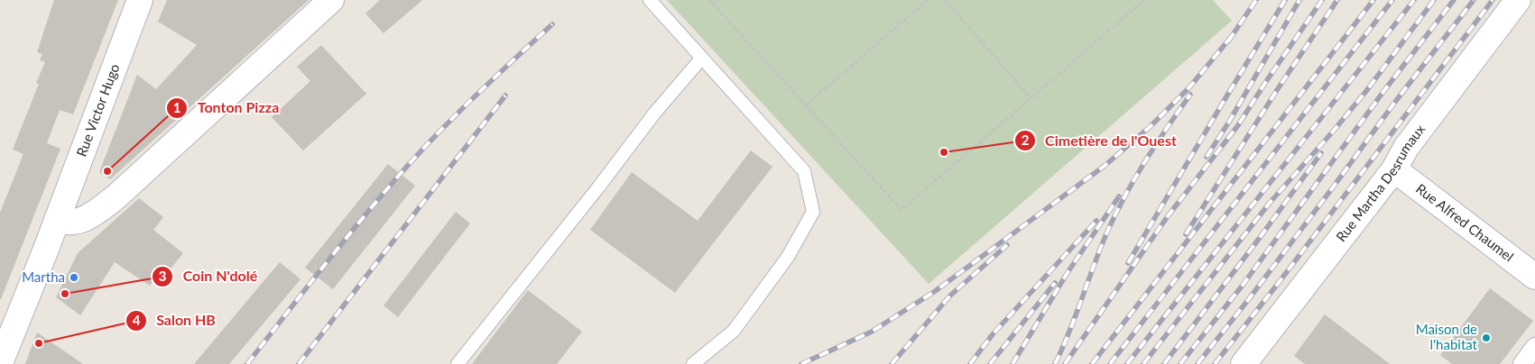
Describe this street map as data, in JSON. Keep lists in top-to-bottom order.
{
  "streets": {
    "street": ["Rue Victor Hugo", "Rue Martha Desrumaux", "Rue Alfred Chaumel"]
  },
  "crossings": [
    ["Rue Martha Desrumaux", "Rue Alfred Chaumel"]
  ],
  "places": [
    "Cimetière de l'Ouest",
    "Tonton Pizza",
    "Martha",
    "Coin N'dolé",
    "Maison de l'habitat",
    "Salon HB"
  ]
}
